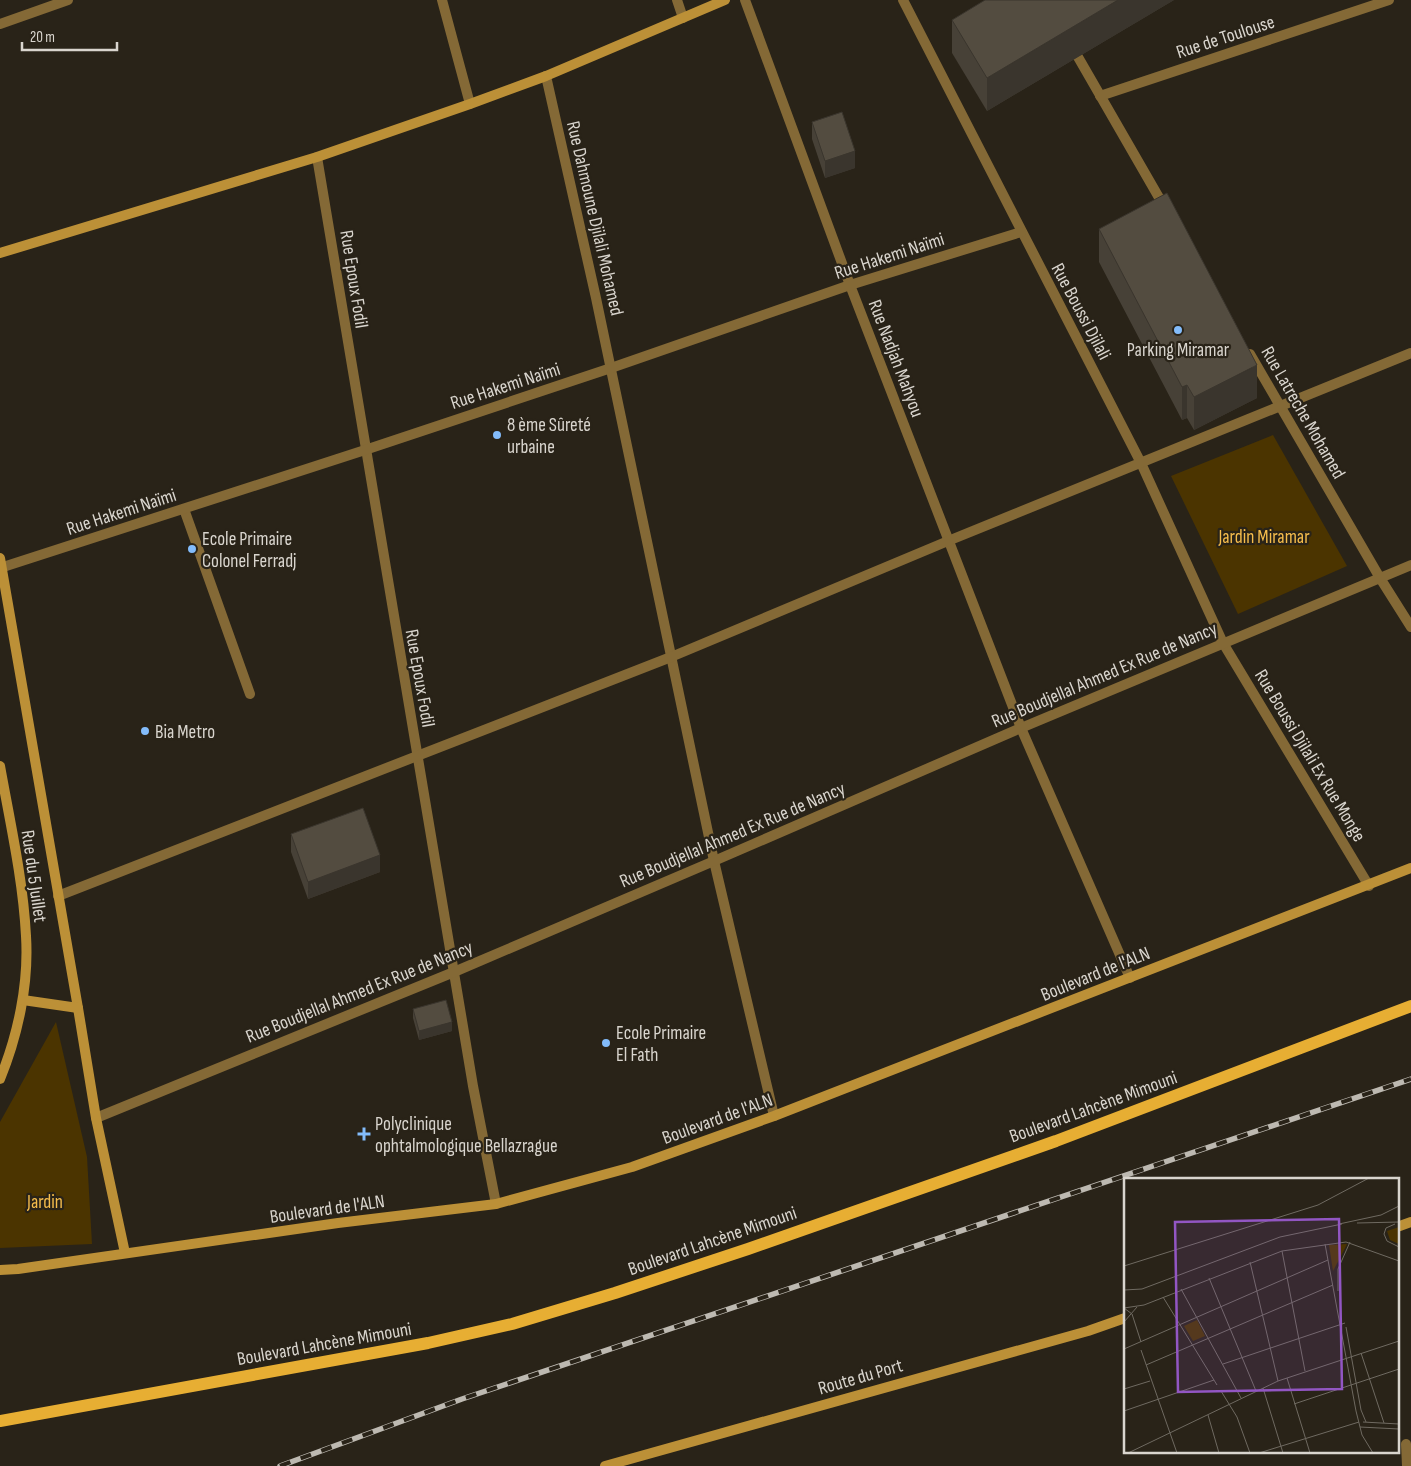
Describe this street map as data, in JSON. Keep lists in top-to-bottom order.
{
  "streets": {
    "main road": [
      "Rue du 5 Juillet",
      "Boulevard de l'ALN",
      "Boulevard Lahcène Mimouni",
      "Route du Port"
    ],
    "street": [
      "Rue de Toulouse",
      "Rue Dahmoune Djilali Mohamed",
      "Rue Hakemi Naïmi",
      "Rue Epoux Fodil",
      "Rue Boussi Djilali",
      "Rue Nadjah Mahyou",
      "Rue Latreche Mohamed",
      "Rue Boudjellal Ahmed Ex Rue de Nancy",
      "Rue Boussi Djilali Ex Rue Monge"
    ]
  },
  "crossings": [
    ["Rue Dahmoune Djilali Mohamed", "Rue Hakemi Naïmi"],
    ["Rue Dahmoune Djilali Mohamed", "Rue Boudjellal Ahmed Ex Rue de Nancy"],
    ["Rue Dahmoune Djilali Mohamed", "Boulevard de l'ALN"],
    ["Rue Hakemi Naïmi", "Rue Epoux Fodil"],
    ["Rue Hakemi Naïmi", "Rue Boussi Djilali"],
    ["Rue Hakemi Naïmi", "Rue Nadjah Mahyou"],
    ["Rue Epoux Fodil", "Rue Boudjellal Ahmed Ex Rue de Nancy"],
    ["Rue Epoux Fodil", "Boulevard de l'ALN"],
    ["Rue Boussi Djilali", "Rue Boudjellal Ahmed Ex Rue de Nancy"],
    ["Rue Boussi Djilali", "Rue Boussi Djilali Ex Rue Monge"],
    ["Rue Nadjah Mahyou", "Rue Boudjellal Ahmed Ex Rue de Nancy"],
    ["Rue Nadjah Mahyou", "Boulevard de l'ALN"],
    ["Rue Latreche Mohamed", "Rue Boudjellal Ahmed Ex Rue de Nancy"],
    ["Rue Boudjellal Ahmed Ex Rue de Nancy", "Rue Boussi Djilali Ex Rue Monge"],
    ["Rue Boussi Djilali Ex Rue Monge", "Boulevard de l'ALN"]
  ],
  "parks": ["Jardin Miramar", "Jardin"],
  "places": {
    "other": [
      "Parking Miramar",
      "8 ème Sûreté urbaine",
      "Ecole Primaire Colonel Ferradj",
      "Bia Metro",
      "Ecole Primaire El Fath"
    ],
    "health": ["Polyclinique ophtalmologique Bellazrague"]
  },
  "scale_bar": "20 m"
}
